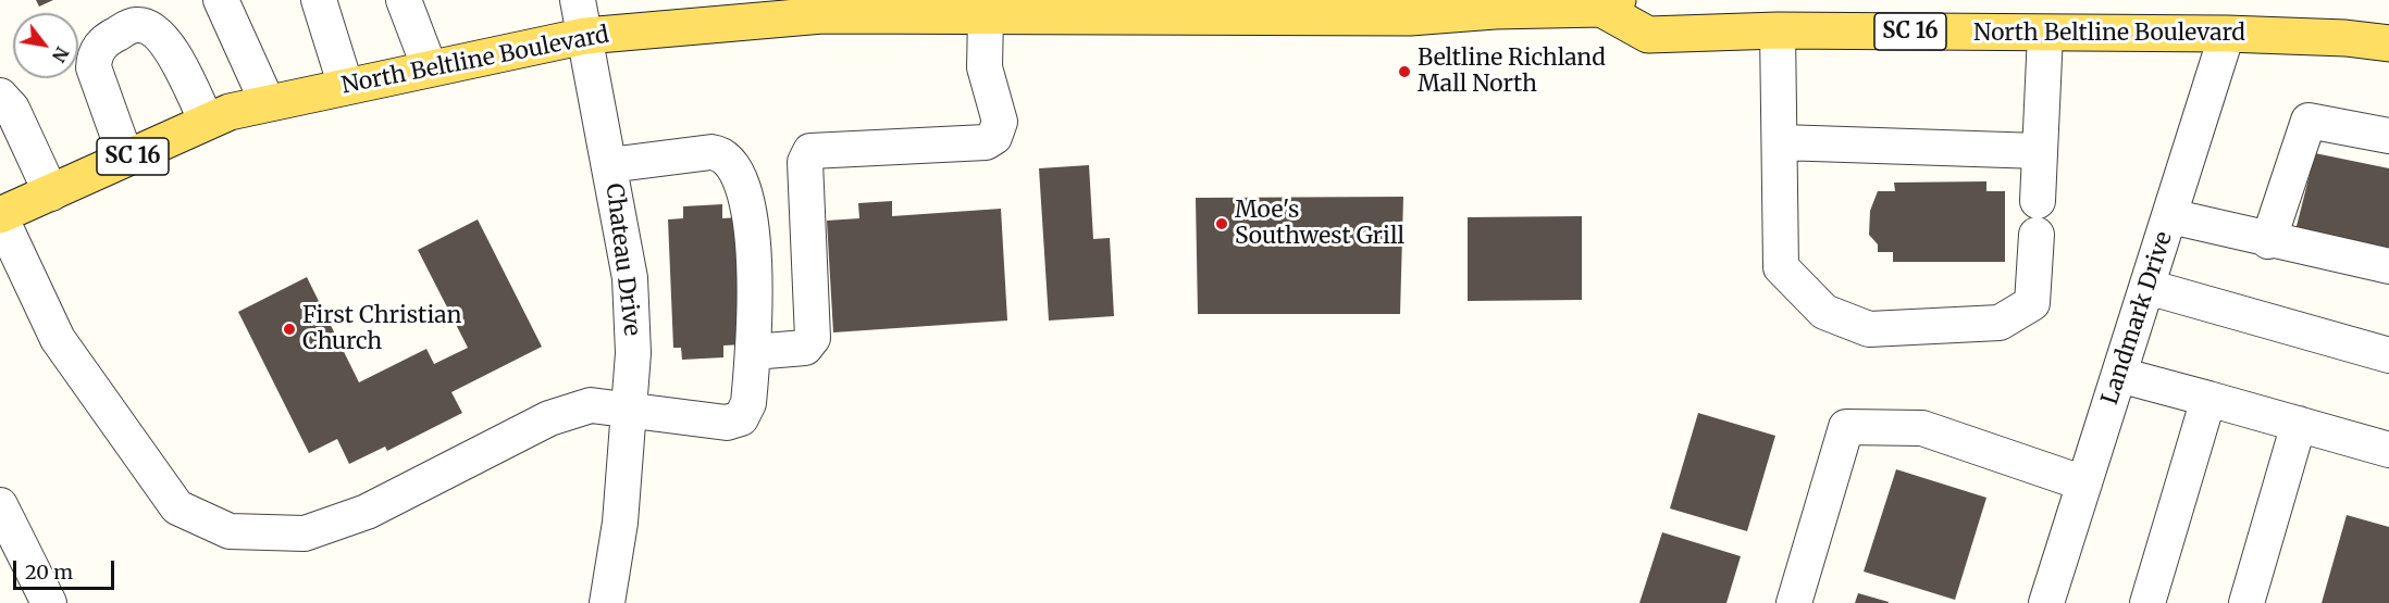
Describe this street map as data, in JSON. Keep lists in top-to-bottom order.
{
  "streets": {
    "main road": ["SC 16", "North Beltline Boulevard"],
    "street": ["Chateau Drive", "Landmark Drive"]
  },
  "crossings": [
    ["North Beltline Boulevard", "Chateau Drive"],
    ["North Beltline Boulevard", "Landmark Drive"]
  ],
  "places": ["Beltline Richland Mall North", "Moe's Southwest Grill", "First Christian Church"],
  "scale_bar": "20 m",
  "north": "bottom right"
}
